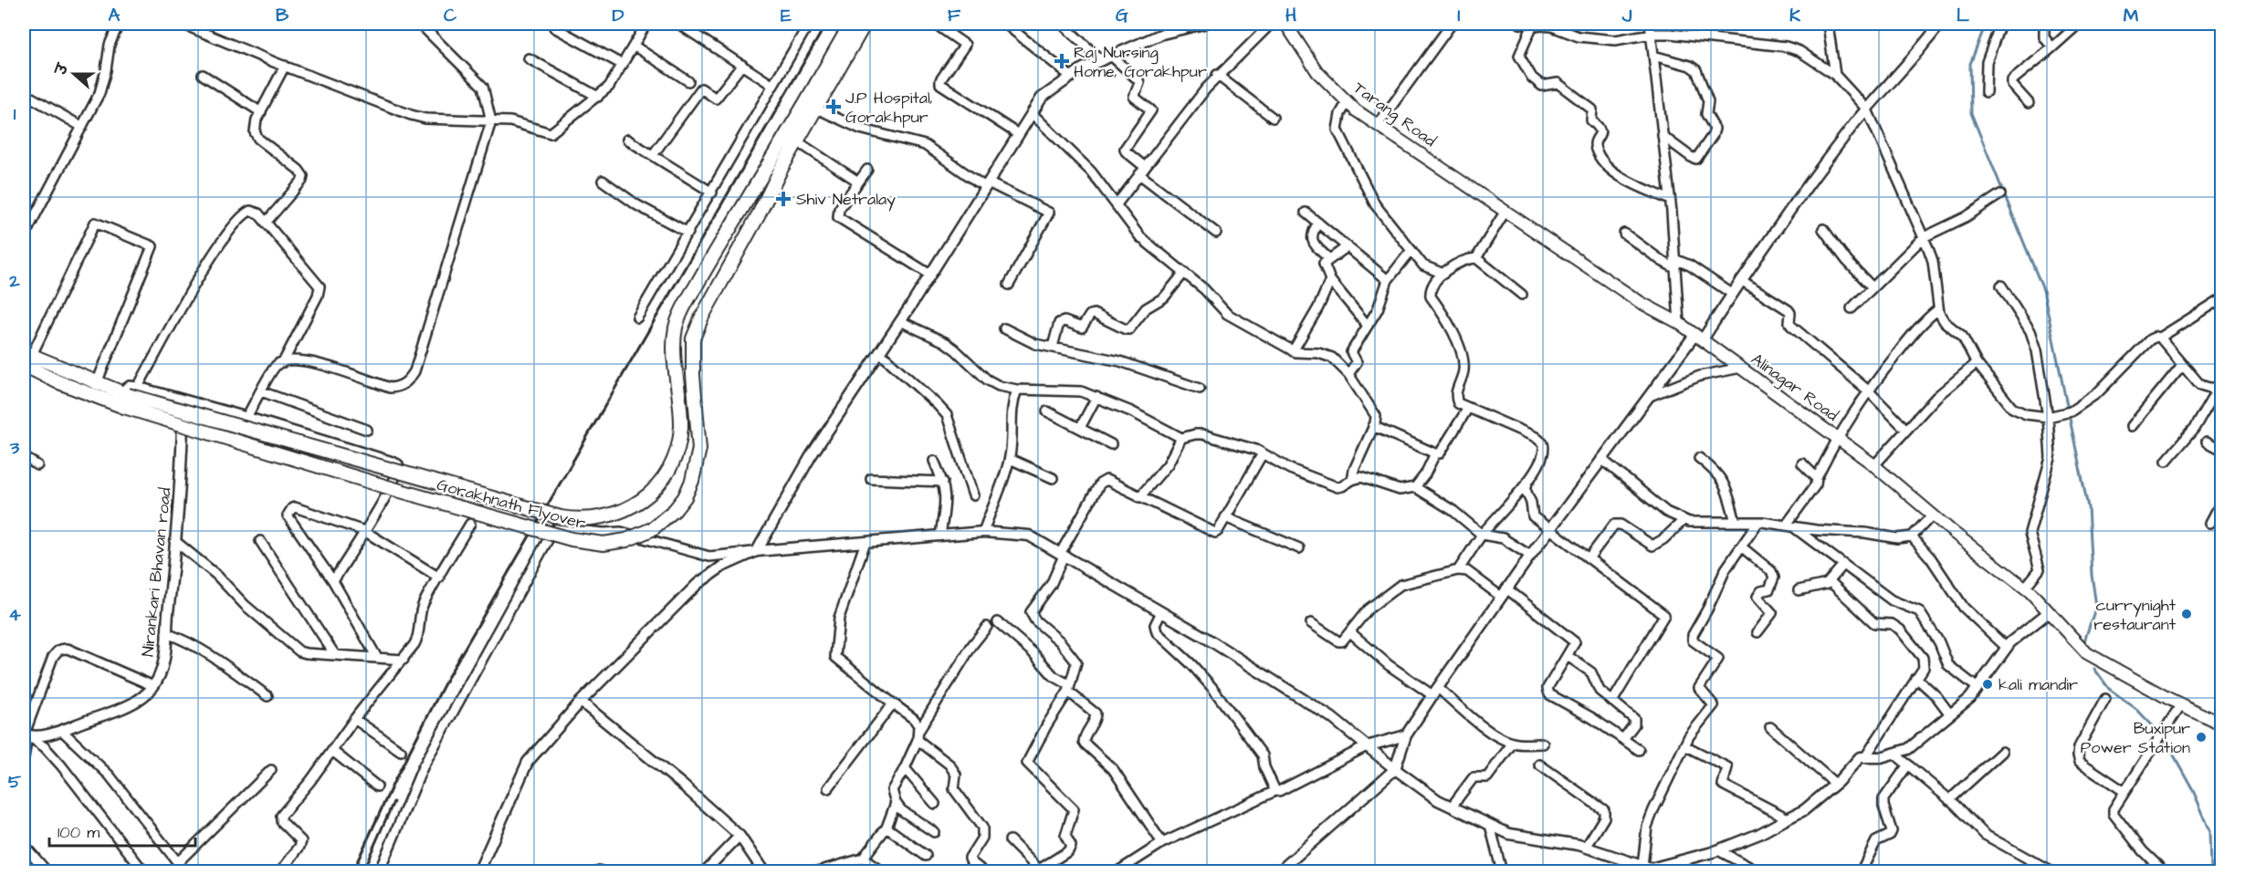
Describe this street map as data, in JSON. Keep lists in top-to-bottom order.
{
  "streets": {
    "main road": ["Tarang Road", "Alinagar Road", "Gorakhnath Flyover"],
    "street": ["Nirankari Bhavan road"]
  },
  "crossings": [
    ["Tarang Road", "Alinagar Road"],
    ["Gorakhnath Flyover", "Nirankari Bhavan road"]
  ],
  "places": {
    "health": ["Raj Nursing Home, Gorakhpur", "J.P Hospital, Gorakhpur", "Shiv Netralay"],
    "other": ["currynight restaurant", "kali mandir", "Buxipur Power Station"]
  },
  "scale_bar": "100 m",
  "north": "left",
  "grid": {
    "columns": [
      "A",
      "B",
      "C",
      "D",
      "E",
      "F",
      "G",
      "H",
      "I",
      "J",
      "K",
      "L",
      "M"
    ],
    "rows": [
      "1",
      "2",
      "3",
      "4",
      "5"
    ]
  }
}
